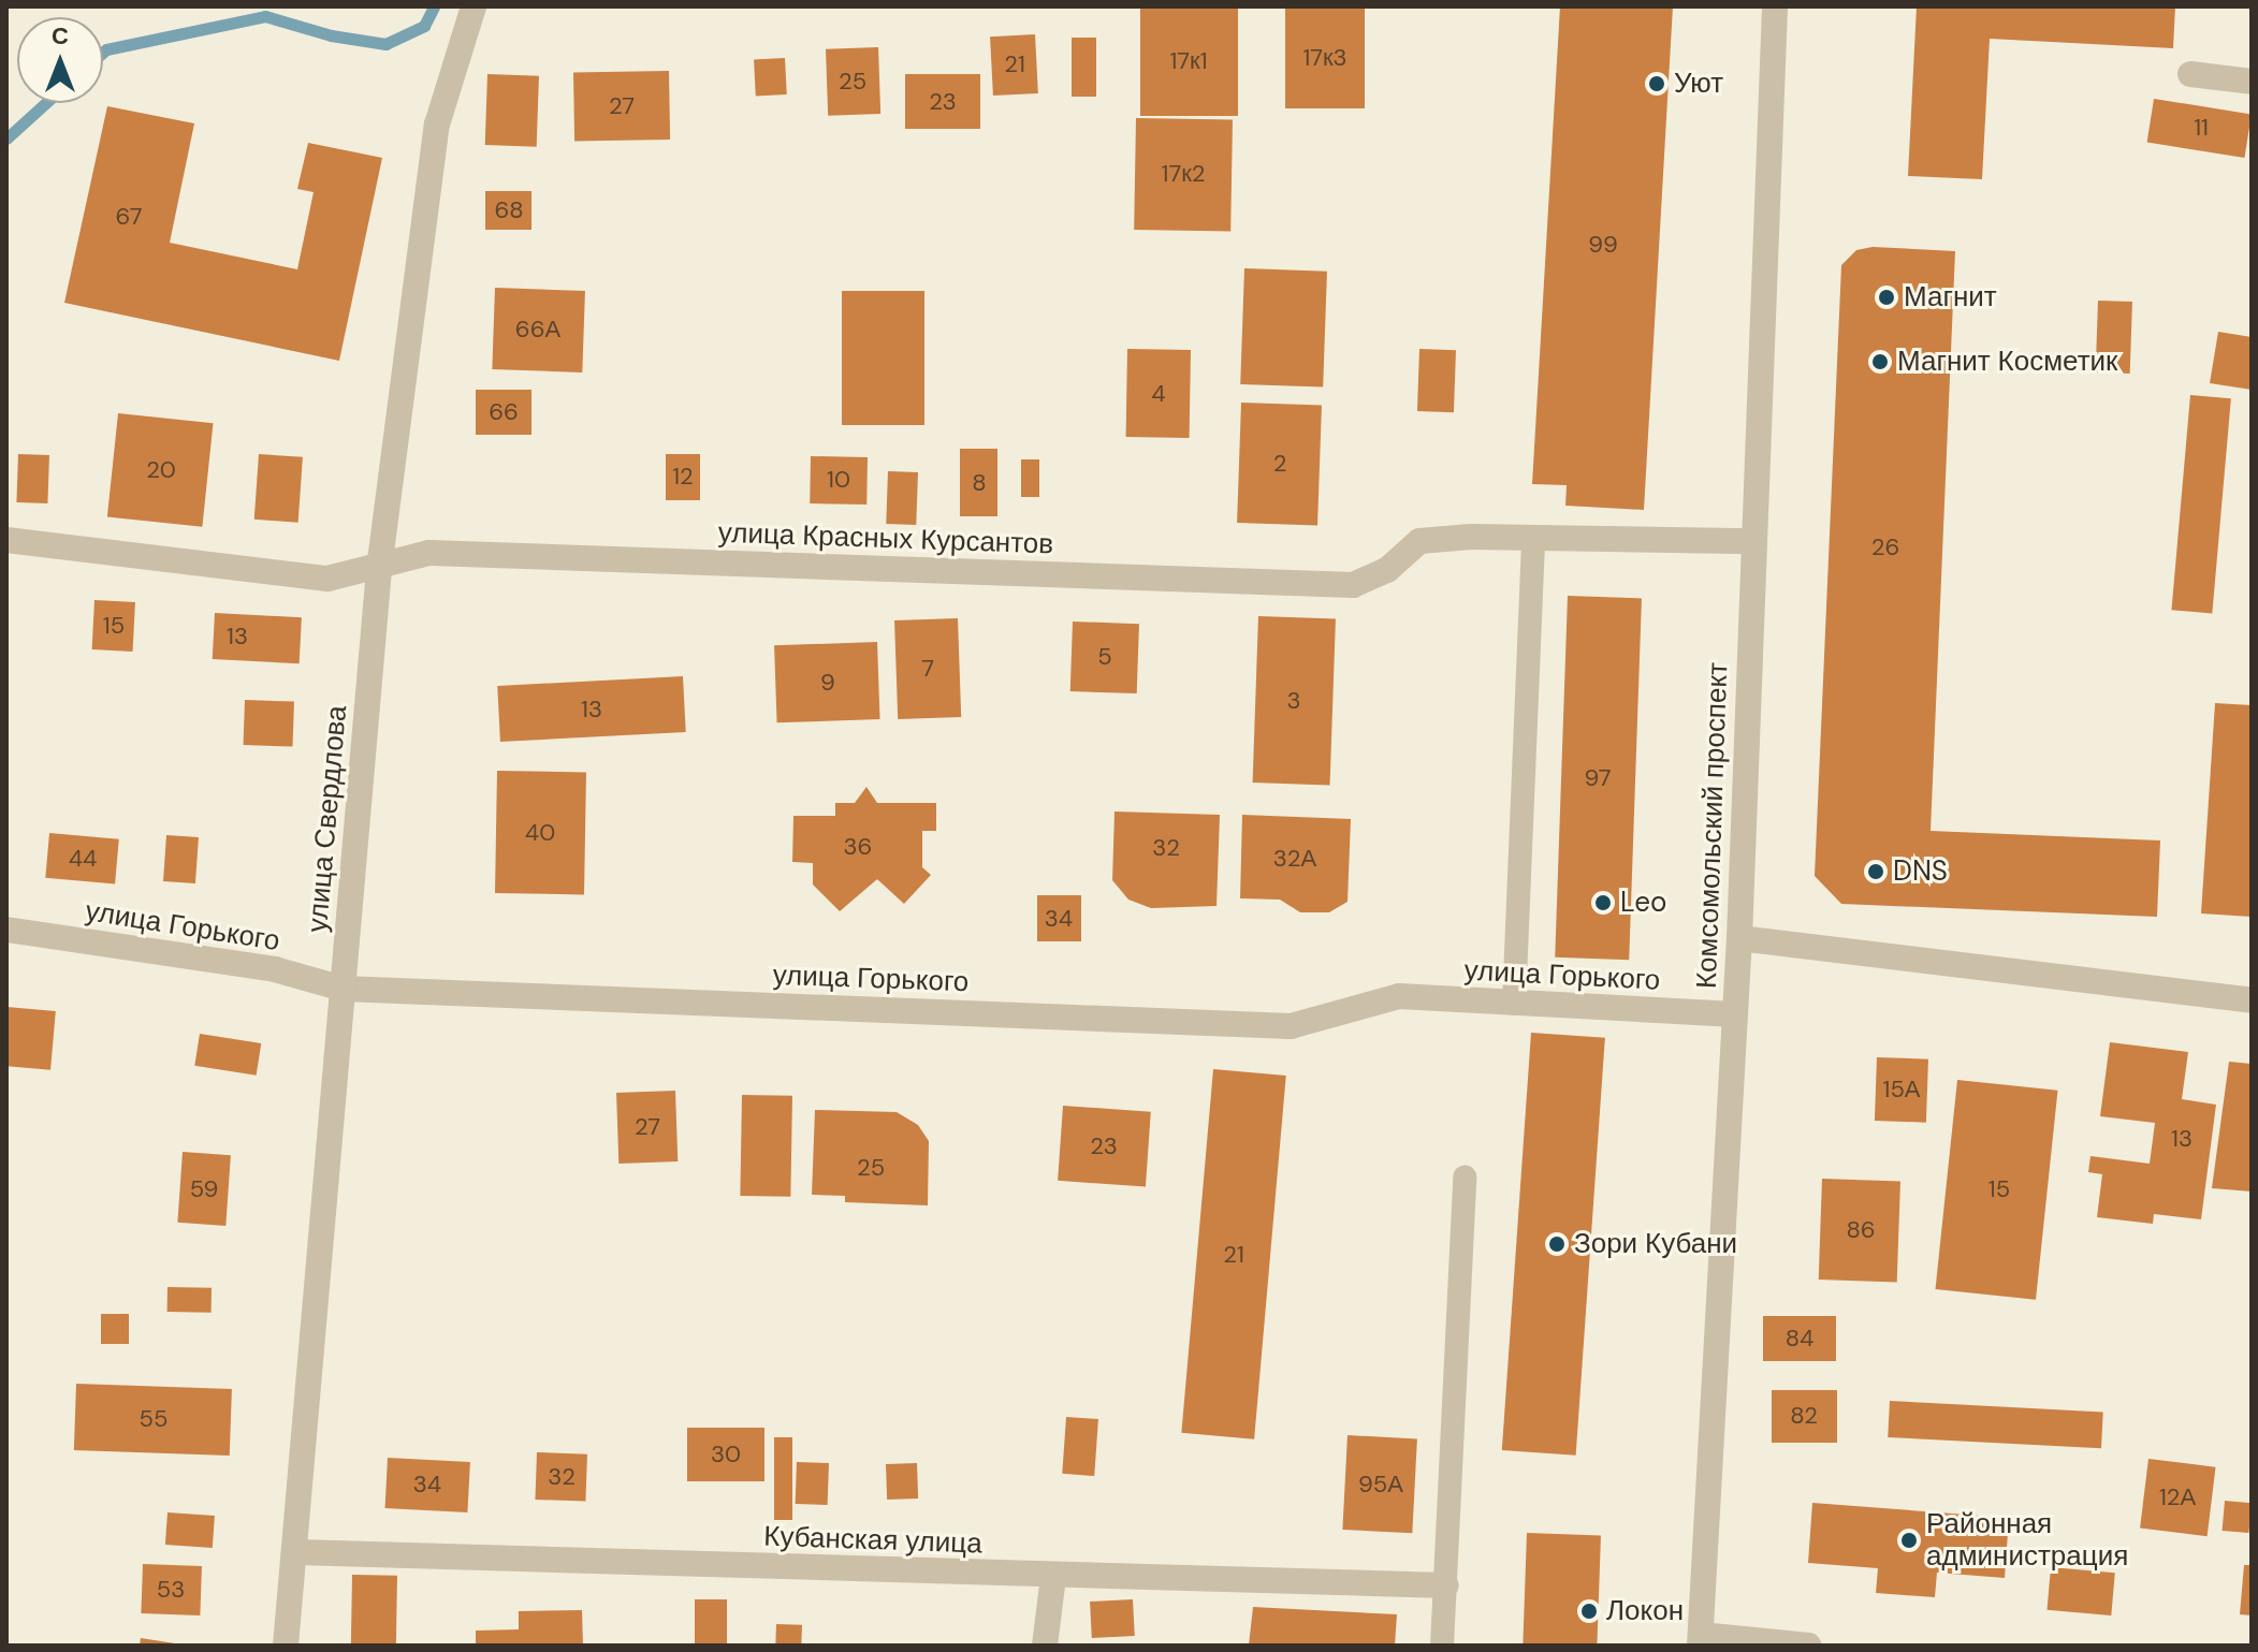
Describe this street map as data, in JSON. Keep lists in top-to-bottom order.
{
  "streets": {
    "street": [
      "улица Красных Курсантов",
      "улица Свердлова",
      "Комсомольский проспект",
      "улица Горького",
      "Кубанская улица"
    ]
  },
  "crossings": [
    ["улица Красных Курсантов", "улица Свердлова"],
    ["улица Красных Курсантов", "Комсомольский проспект"],
    ["улица Свердлова", "улица Горького"],
    ["улица Свердлова", "Кубанская улица"],
    ["Комсомольский проспект", "улица Горького"]
  ],
  "places": [
    "Уют",
    "Магнит",
    "Магнит Косметик",
    "DNS",
    "Leo",
    "Зори Кубани",
    "Районная администрация",
    "Локон"
  ],
  "house_numbers": [
    "17к3",
    "17к1",
    "21",
    "25",
    "23",
    "27",
    "11",
    "17к2",
    "68",
    "67",
    "99",
    "66А",
    "4",
    "66",
    "2",
    "20",
    "12",
    "10",
    "8",
    "26",
    "15",
    "13",
    "5",
    "7",
    "9",
    "3",
    "13",
    "97",
    "40",
    "36",
    "32",
    "44",
    "32А",
    "34",
    "15А",
    "27",
    "13",
    "23",
    "25",
    "59",
    "15",
    "86",
    "21",
    "84",
    "82",
    "55",
    "30",
    "32",
    "34",
    "95А",
    "12А",
    "53"
  ],
  "north": "top"
}
